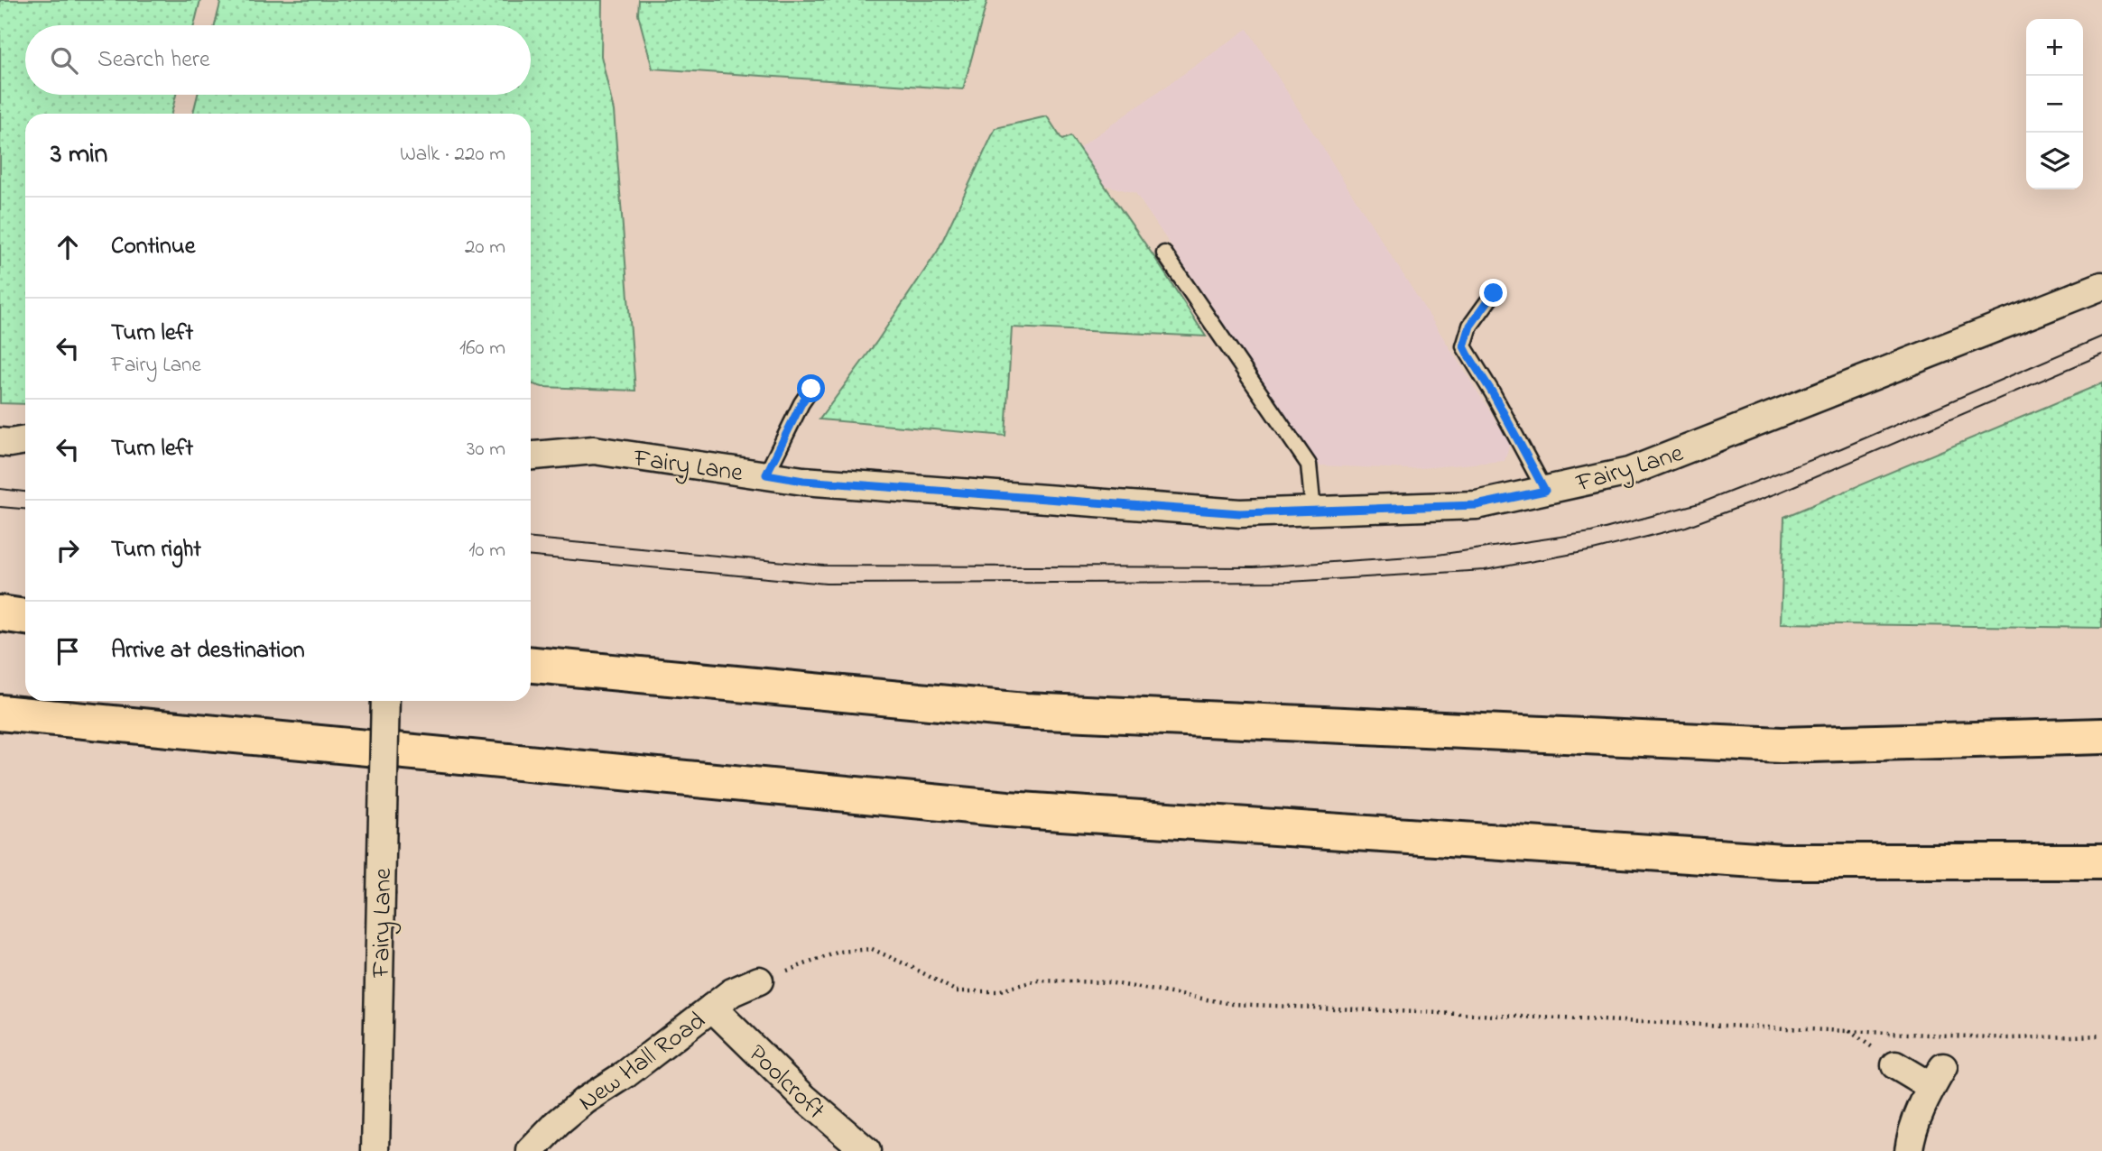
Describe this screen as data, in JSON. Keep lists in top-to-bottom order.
{
  "streets": {
    "street": ["Fairy Lane", "New Hall Road", "Poolcroft"]
  },
  "crossings": [
    ["New Hall Road", "Poolcroft"]
  ],
  "page": {
    "map_buttons": ["+", "−"],
    "search": "Search here",
    "heading": ["3 min", "Walk · 220 m"],
    "list": [
      ["Continue", "20 m"],
      ["Turn left", "Fairy Lane", "160 m"],
      ["Turn left", "30 m"],
      ["Turn right", "10 m"],
      "Arrive at destination"
    ]
  }
}
